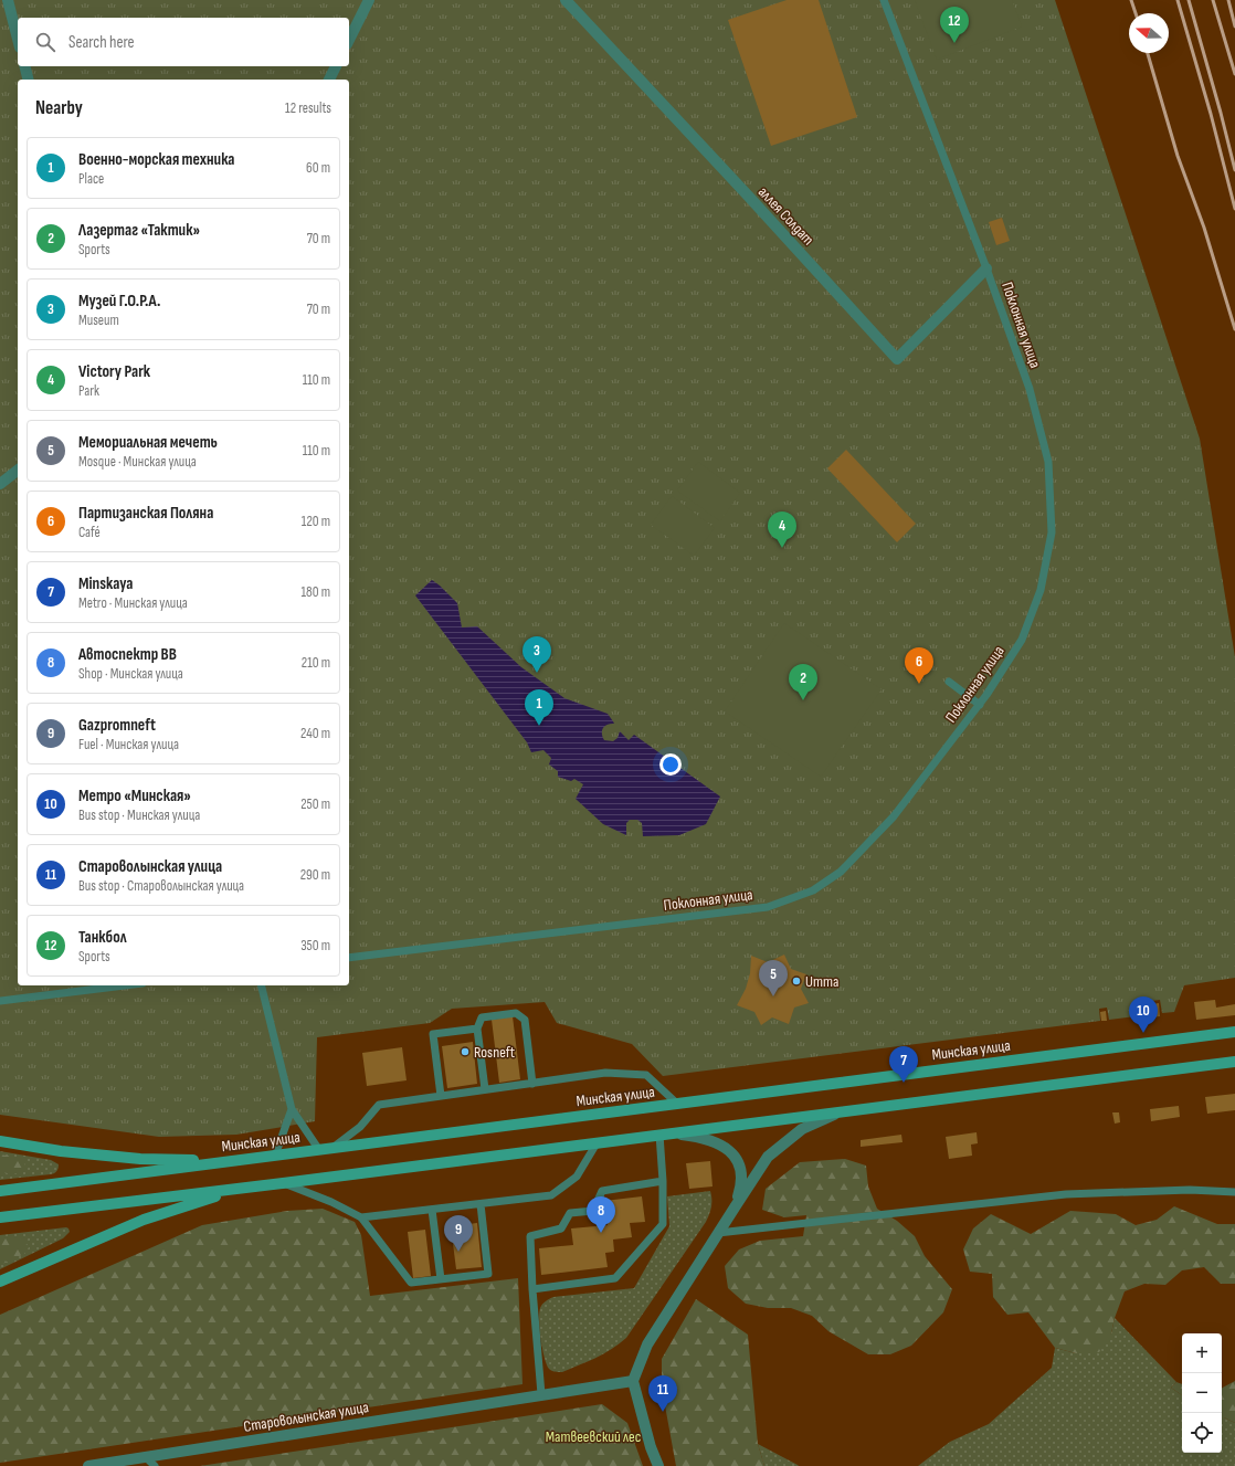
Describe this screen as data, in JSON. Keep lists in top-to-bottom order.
{
  "streets": {
    "main road": ["Минская улица"],
    "street": ["аллея Солдат", "Староволынская улица"],
    "lane": ["Поклонная улица"]
  },
  "crossings": [
    ["аллея Солдат", "Поклонная улица"]
  ],
  "parks": ["Матвеевский лес"],
  "places": ["Umma", "Rosneft"],
  "north": "left",
  "page": {
    "pins": [
      "12",
      "4",
      "3",
      "6",
      "2",
      "1",
      "5",
      "10",
      "7",
      "8",
      "9",
      "11"
    ],
    "search": "Search here",
    "heading": ["Nearby", "12 results"],
    "list": [
      {
        "mark": "1",
        "name": "Военно-морская техника",
        "note": "Place",
        "value": "60 m"
      },
      {
        "mark": "2",
        "name": "Лазертаг «Тактик»",
        "note": "Sports",
        "value": "70 m"
      },
      {
        "mark": "3",
        "name": "Музей Г.О.Р.А.",
        "note": "Museum",
        "value": "70 m"
      },
      {
        "mark": "4",
        "name": "Victory Park",
        "note": "Park",
        "value": "110 m"
      },
      {
        "mark": "5",
        "name": "Мемориальная мечеть",
        "note": "Mosque · Минская улица",
        "value": "110 m"
      },
      {
        "mark": "6",
        "name": "Партизанская Поляна",
        "note": "Café",
        "value": "120 m"
      },
      {
        "mark": "7",
        "name": "Minskaya",
        "note": "Metro · Минская улица",
        "value": "180 m"
      },
      {
        "mark": "8",
        "name": "Автоспектр ВВ",
        "note": "Shop · Минская улица",
        "value": "210 m"
      },
      {
        "mark": "9",
        "name": "Gazpromneft",
        "note": "Fuel · Минская улица",
        "value": "240 m"
      },
      {
        "mark": "10",
        "name": "Метро «Минская»",
        "note": "Bus stop · Минская улица",
        "value": "250 m"
      },
      {
        "mark": "11",
        "name": "Староволынская улица",
        "note": "Bus stop · Староволынская улица",
        "value": "290 m"
      },
      {
        "mark": "12",
        "name": "Танкбол",
        "note": "Sports",
        "value": "350 m"
      }
    ],
    "map_buttons": ["+", "−"]
  }
}
